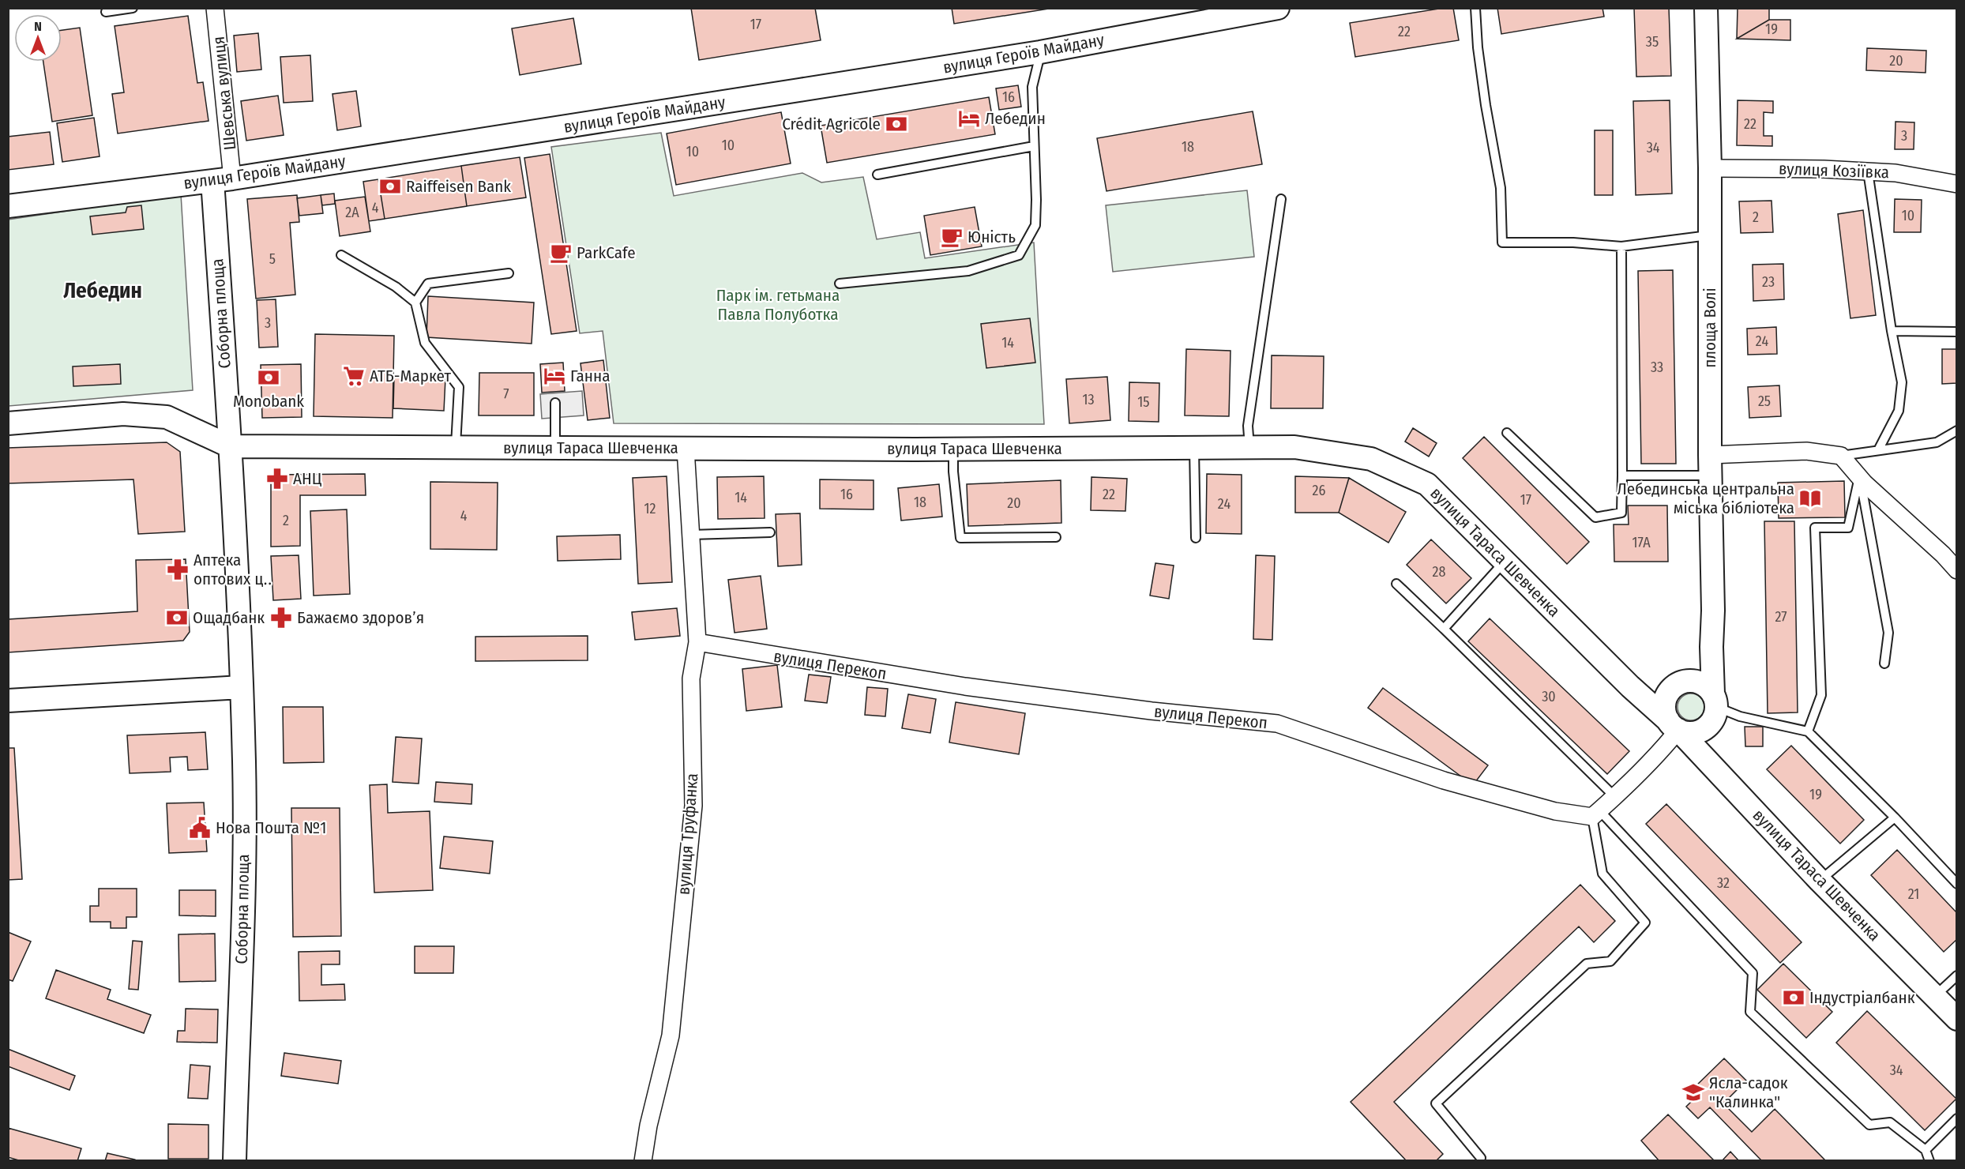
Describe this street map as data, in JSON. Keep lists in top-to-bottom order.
{
  "streets": {
    "main road": [
      "вулиця Героїв Майдану",
      "Соборна площа",
      "площа Волі",
      "вулиця Тараса Шевченка"
    ],
    "street": [
      "Шевська вулиця",
      "вулиця Козіївка",
      "вулиця Перекоп",
      "вулиця Труфанка"
    ]
  },
  "crossings": [
    ["вулиця Героїв Майдану", "Шевська вулиця"],
    ["вулиця Героїв Майдану", "Соборна площа"],
    ["Шевська вулиця", "Соборна площа"],
    ["вулиця Козіївка", "площа Волі"],
    ["Соборна площа", "вулиця Тараса Шевченка"],
    ["площа Волі", "вулиця Тараса Шевченка"],
    ["вулиця Тараса Шевченка", "вулиця Труфанка"],
    ["вулиця Перекоп", "вулиця Труфанка"]
  ],
  "districts": ["Лебедин"],
  "parks": ["Парк ім. гетьмана Павла Полуботка"],
  "places": {
    "hotel": ["Лебедин", "Ганна"],
    "bank": [
      "Crédit Agricole",
      "Raiffeisen Bank",
      "Monobank",
      "Ощадбанк",
      "Індустріалбанк"
    ],
    "cafe": ["Юність", "ParkCafe"],
    "supermarket": ["АТБ-Маркет"],
    "pharmacy": ["АНЦ", "Аптека оптових ц‥", "Бажаємо здоровʼя"],
    "library": ["Лебединська центральна міська бібліотека"],
    "public building": ["Нова Пошта №1"],
    "school or university": ["Ясла-садок \"Калинка\""]
  },
  "house_numbers": [
    "17",
    "19",
    "22",
    "35",
    "20",
    "16",
    "22",
    "3",
    "10",
    "18",
    "34",
    "10",
    "4",
    "2А",
    "10",
    "2",
    "5",
    "23",
    "3",
    "24",
    "14",
    "33",
    "7",
    "13",
    "25",
    "15",
    "26",
    "16",
    "22",
    "14",
    "17",
    "18",
    "20",
    "24",
    "12",
    "4",
    "2",
    "17А",
    "28",
    "27",
    "30",
    "19",
    "32",
    "21",
    "34"
  ],
  "north": "top"
}
